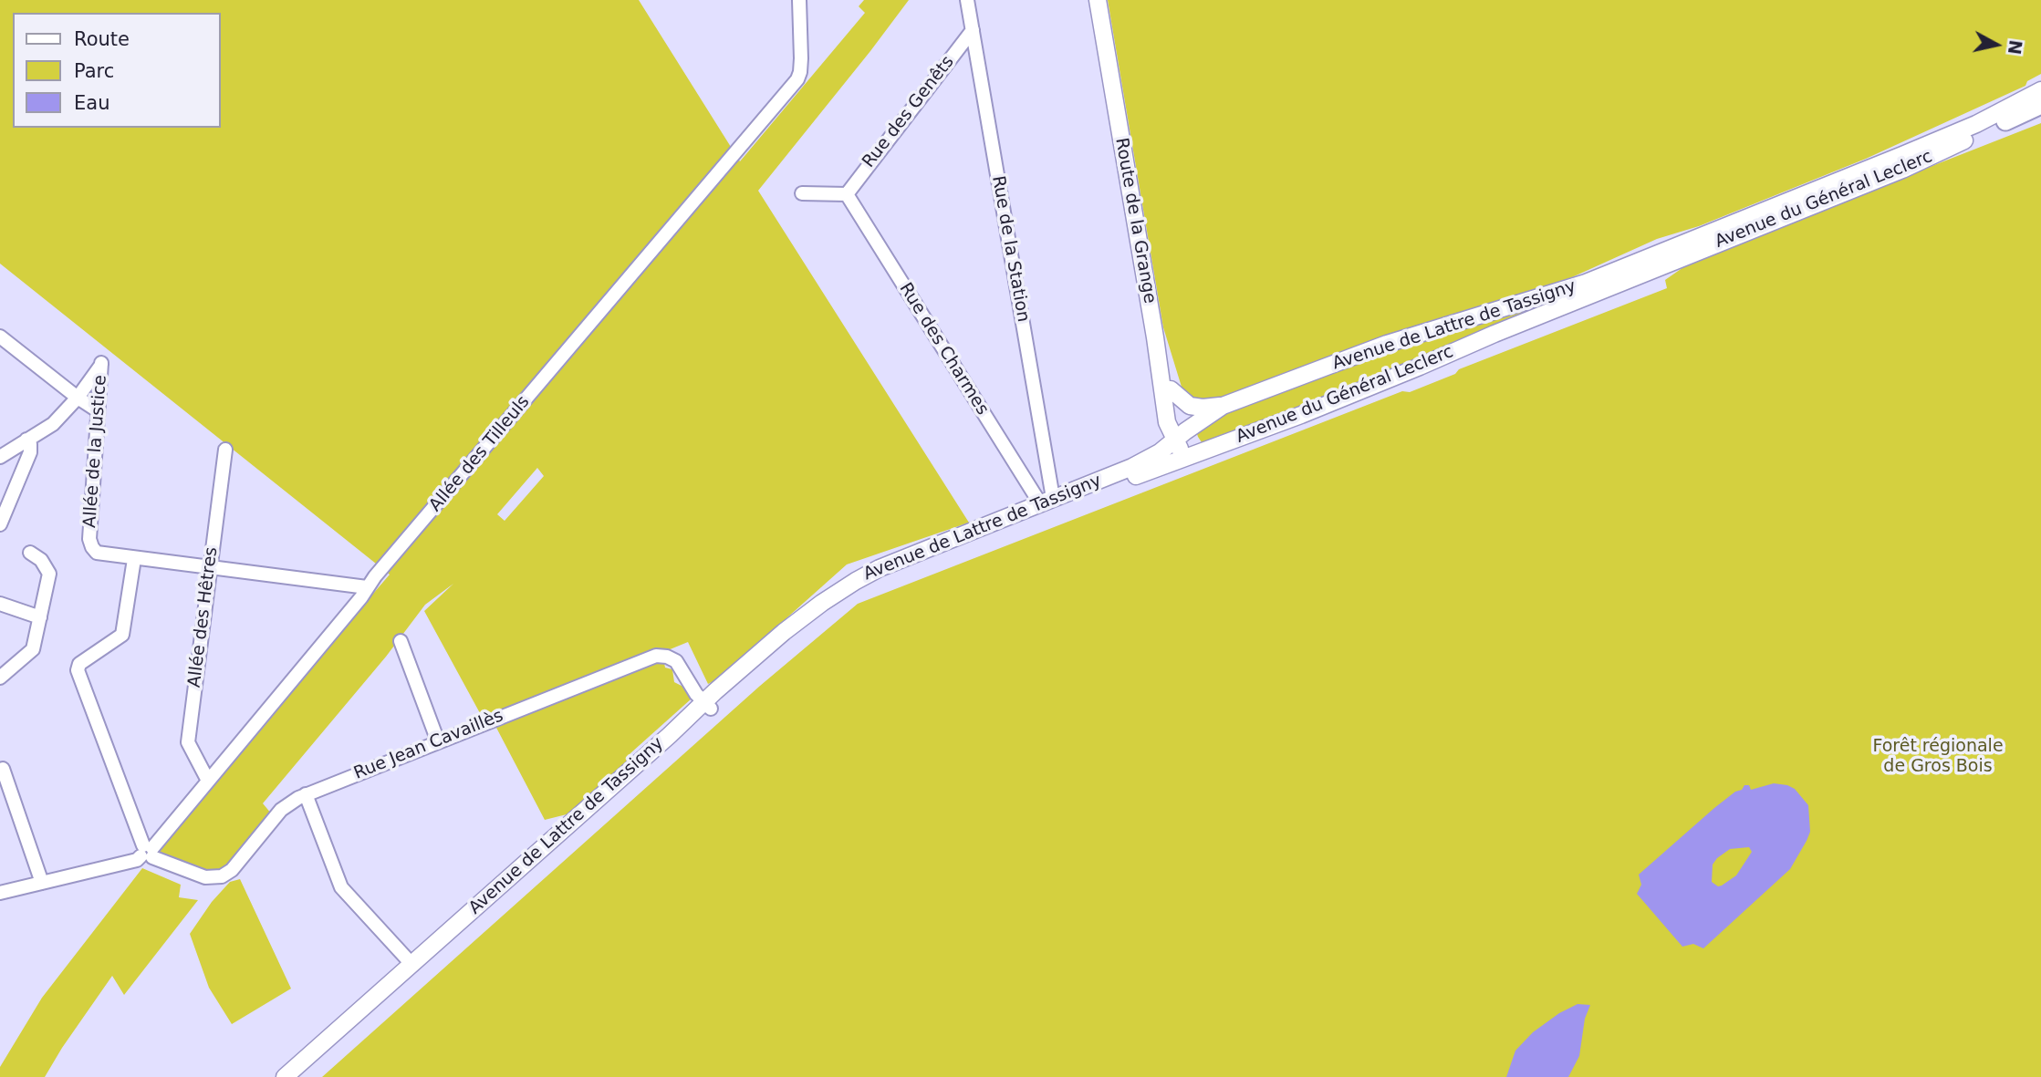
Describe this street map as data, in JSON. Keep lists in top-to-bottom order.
{
  "streets": {
    "main road": ["Avenue du Général Leclerc", "Route de la Grange", "Avenue de Lattre de Tassigny"],
    "street": [
      "Rue des Genêts",
      "Rue de la Station",
      "Rue des Charmes",
      "Allée de la Justice",
      "Allée des Tilleuls",
      "Allée des Hêtres",
      "Rue Jean Cavaillès"
    ]
  },
  "crossings": [
    ["Rue des Genêts", "Rue de la Station"],
    ["Rue des Genêts", "Rue des Charmes"],
    ["Avenue du Général Leclerc", "Avenue de Lattre de Tassigny"],
    ["Avenue du Général Leclerc", "Rue Jean Cavaillès"],
    ["Route de la Grange", "Avenue de Lattre de Tassigny"],
    ["Rue de la Station", "Avenue de Lattre de Tassigny"],
    ["Rue de la Station", "Rue des Charmes"],
    ["Avenue de Lattre de Tassigny", "Rue des Charmes"],
    ["Avenue de Lattre de Tassigny", "Rue Jean Cavaillès"],
    ["Allée des Tilleuls", "Allée des Hêtres"],
    ["Allée des Tilleuls", "Rue Jean Cavaillès"]
  ],
  "parks": ["Forêt régionale de Gros Bois"],
  "legend": ["Route", "Parc", "Eau"],
  "north": "right"
}
